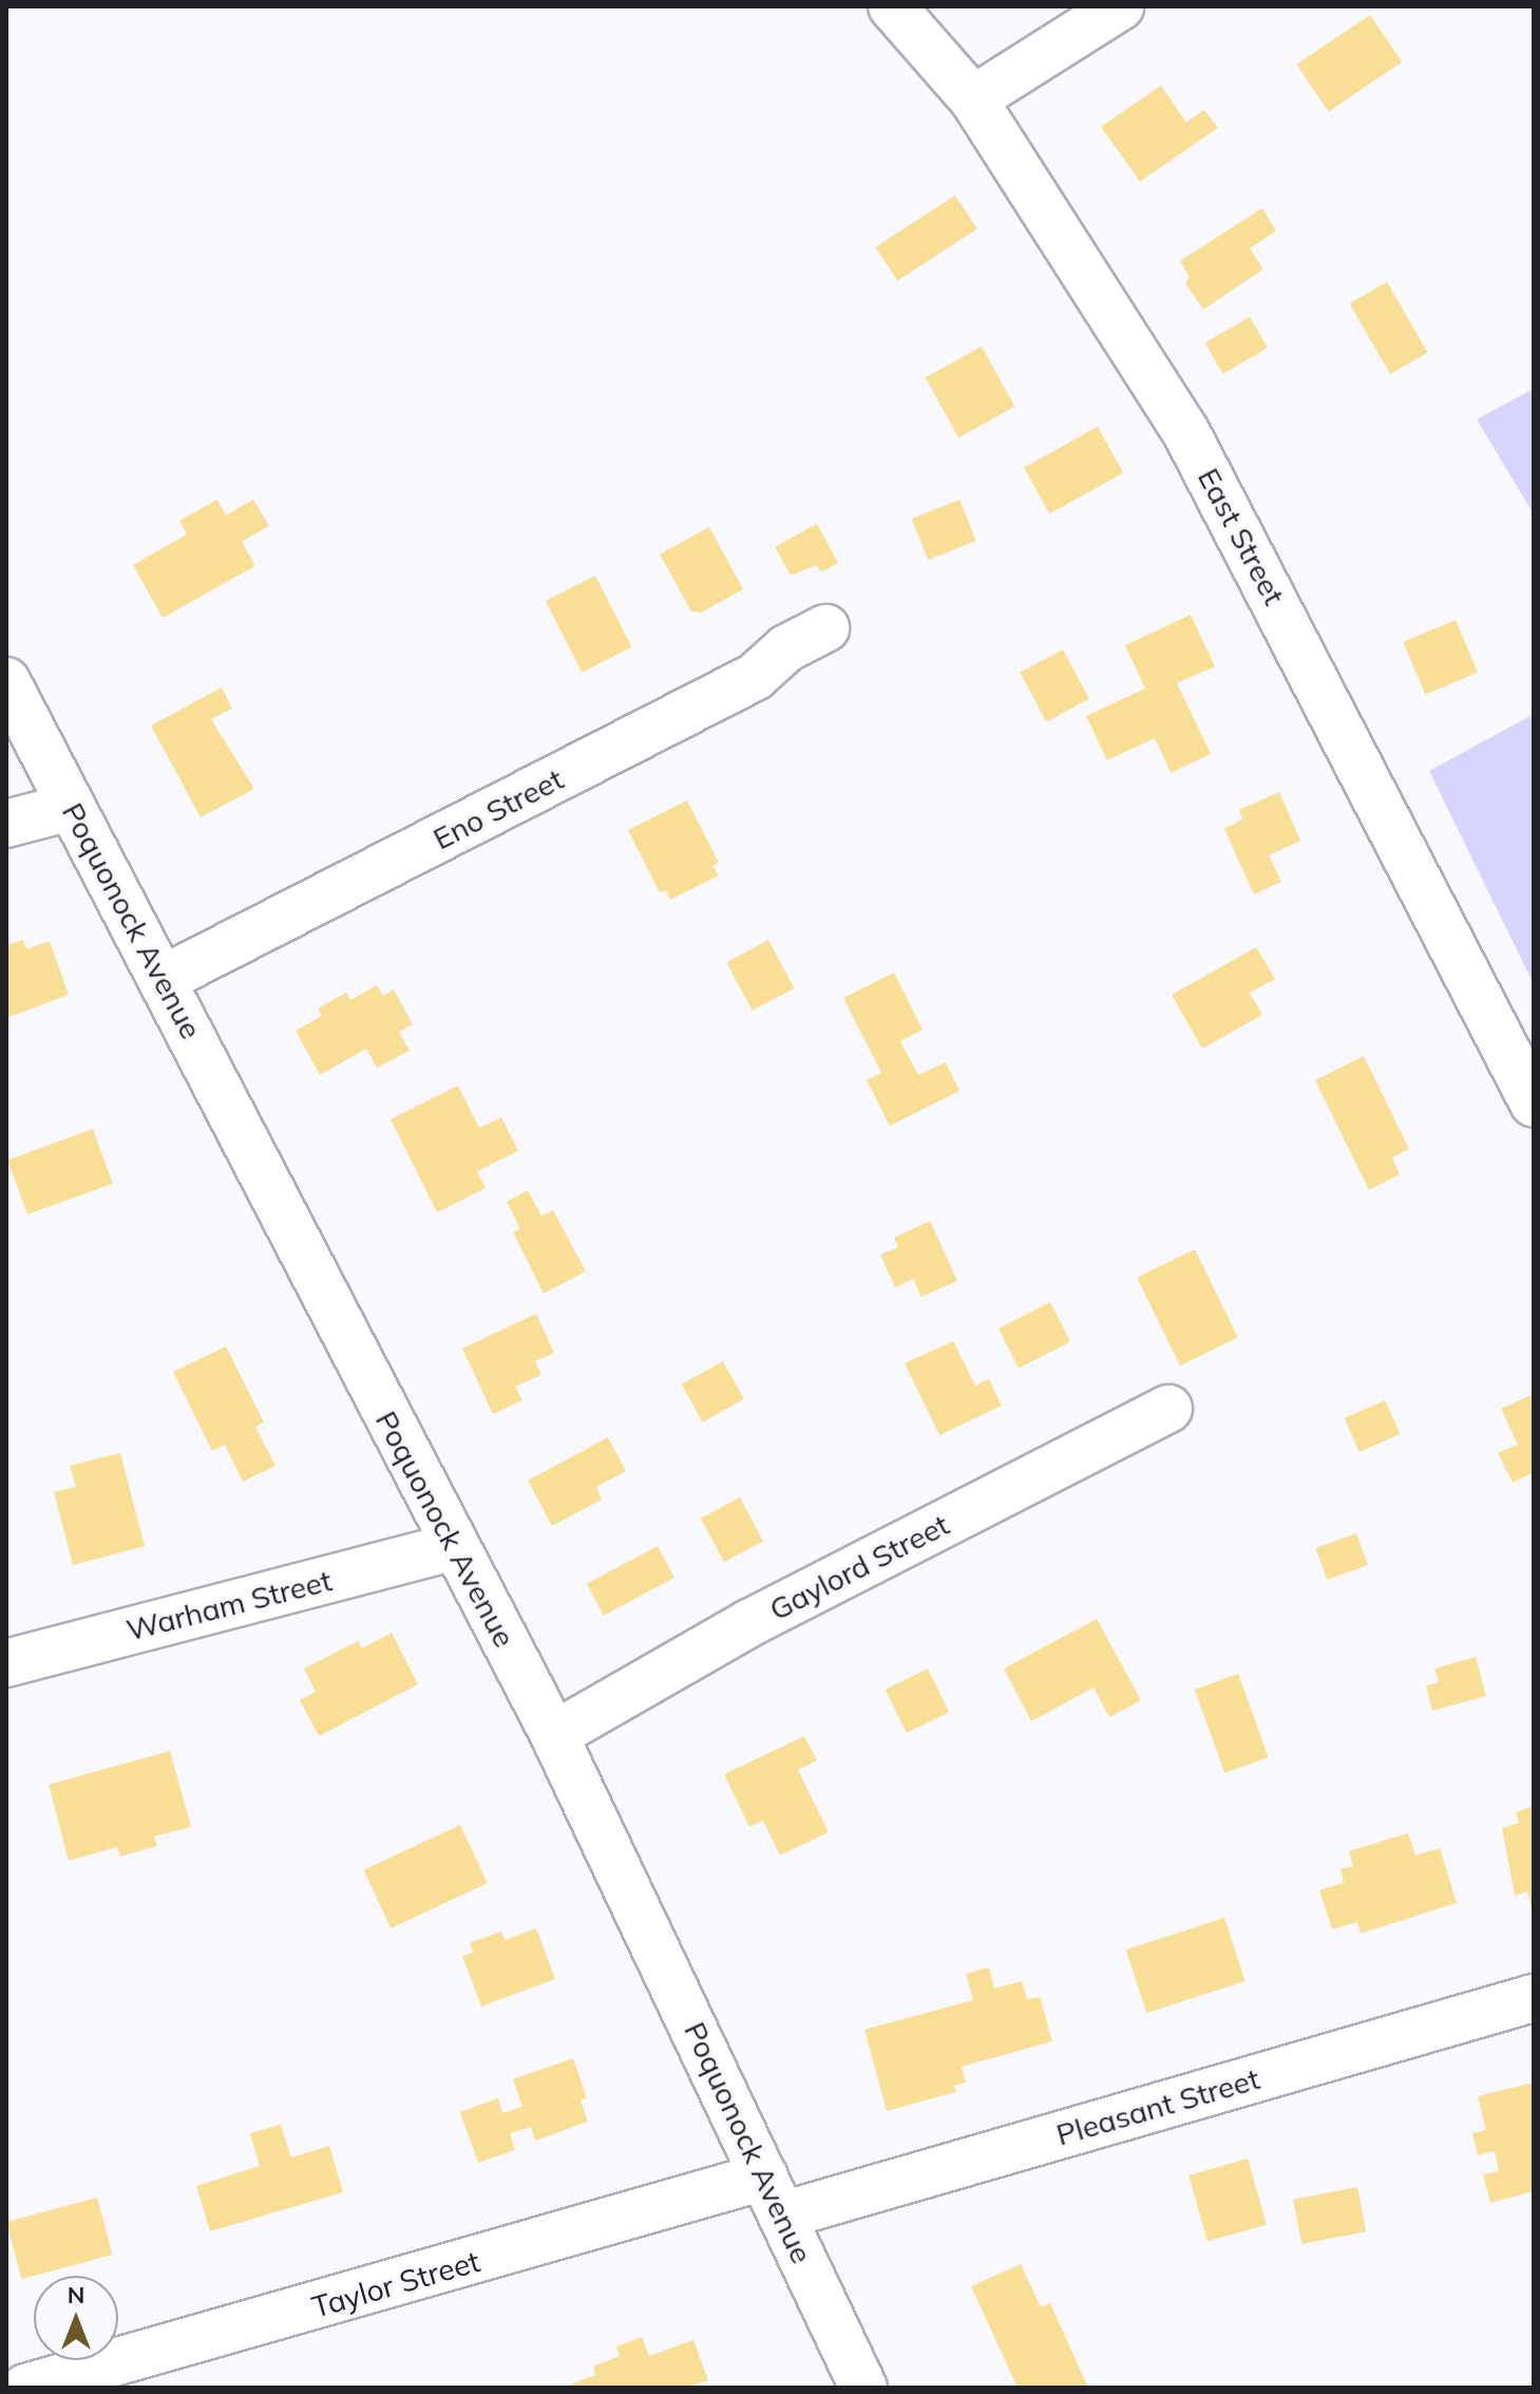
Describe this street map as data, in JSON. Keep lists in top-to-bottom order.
{
  "streets": {
    "street": [
      "East Street",
      "Eno Street",
      "Poquonock Avenue",
      "Gaylord Street",
      "Warham Street",
      "Pleasant Street",
      "Taylor Street"
    ]
  },
  "crossings": [
    ["Eno Street", "Poquonock Avenue"],
    ["Poquonock Avenue", "Gaylord Street"],
    ["Poquonock Avenue", "Warham Street"],
    ["Poquonock Avenue", "Pleasant Street"],
    ["Poquonock Avenue", "Taylor Street"],
    ["Pleasant Street", "Taylor Street"]
  ],
  "north": "top"
}
